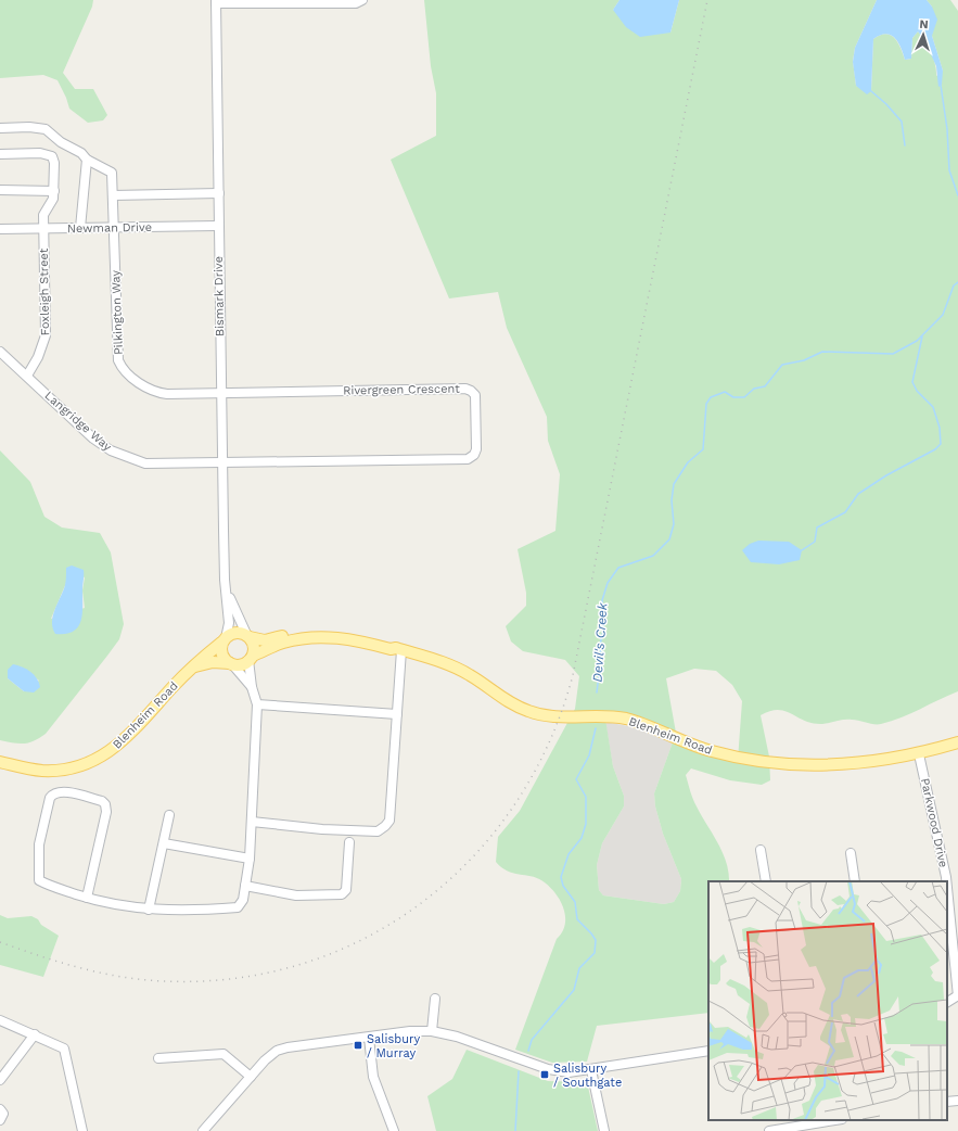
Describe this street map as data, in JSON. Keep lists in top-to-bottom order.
{
  "streets": {
    "main road": ["Blenheim Road"],
    "street": [
      "Newman Drive",
      "Foxleigh Street",
      "Bismark Drive",
      "Pilkington Way",
      "Rivergreen Crescent",
      "Langridge Way",
      "Parkwood Drive"
    ]
  },
  "crossings": [
    ["Newman Drive", "Foxleigh Street"],
    ["Newman Drive", "Bismark Drive"],
    ["Newman Drive", "Pilkington Way"],
    ["Foxleigh Street", "Langridge Way"],
    ["Bismark Drive", "Pilkington Way"],
    ["Bismark Drive", "Rivergreen Crescent"],
    ["Bismark Drive", "Langridge Way"],
    ["Bismark Drive", "Blenheim Road"],
    ["Pilkington Way", "Rivergreen Crescent"],
    ["Rivergreen Crescent", "Langridge Way"],
    ["Blenheim Road", "Parkwood Drive"]
  ],
  "water": ["Devil's Creek"],
  "places": {
    "transit": ["Salisbury / Murray", "Salisbury / Southgate"]
  },
  "north": "top"
}
